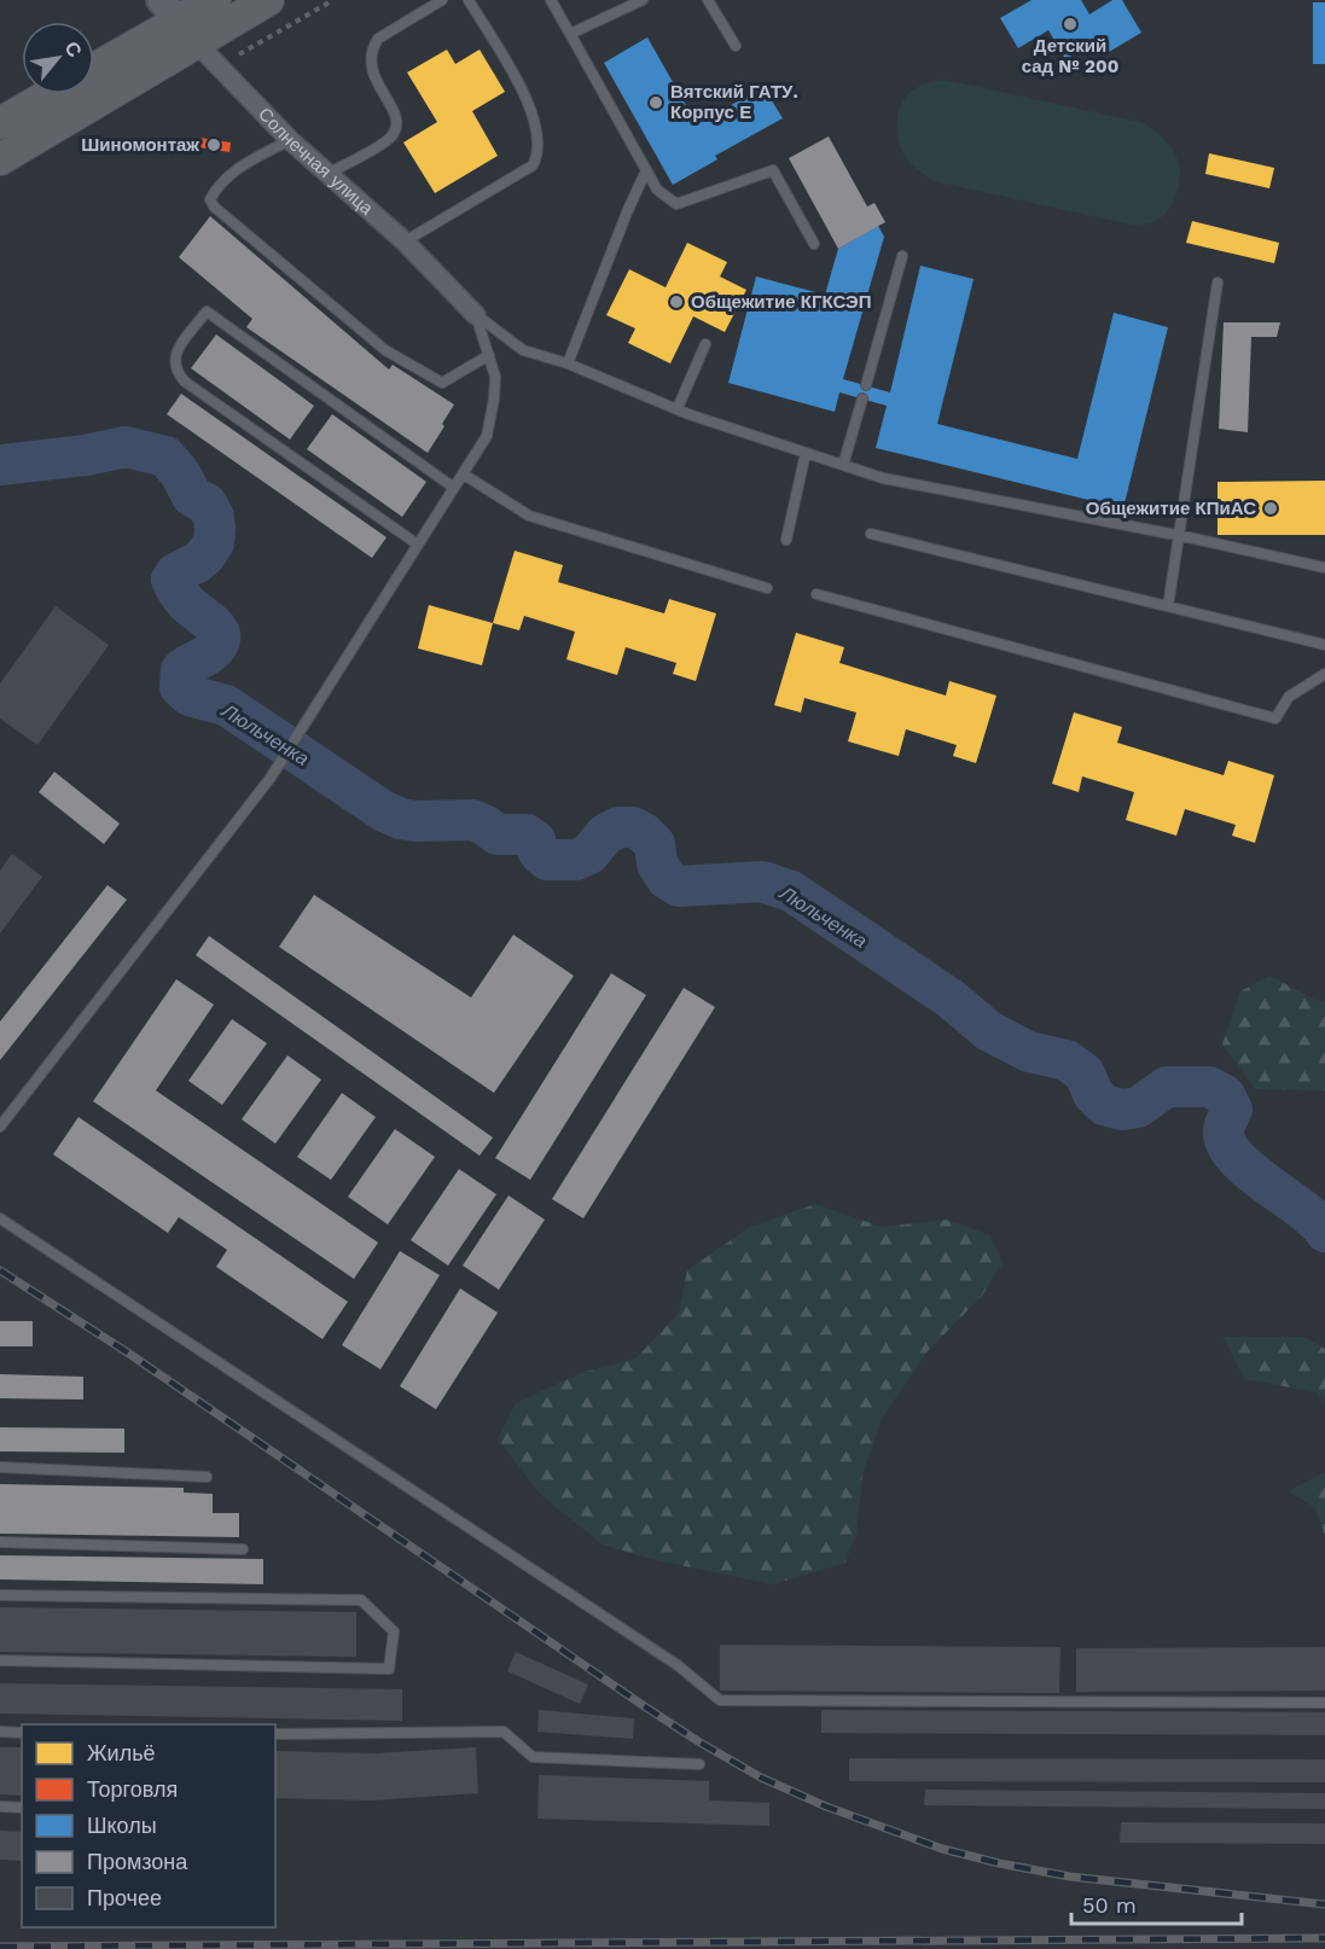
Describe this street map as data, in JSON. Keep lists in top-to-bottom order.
{
  "streets": {
    "street": ["Солнечная улица"]
  },
  "water": ["Люльченка"],
  "places": [
    "Детский сад № 200",
    "Вятский ГАТУ. Корпус Е",
    "Шиномонтаж",
    "Общежитие КГКСЭП",
    "Общежитие КПиАС"
  ],
  "legend": [
    "Жильё",
    "Торговля",
    "Школы",
    "Промзона",
    "Прочее"
  ],
  "scale_bar": "50 m",
  "north": "top right"
}
